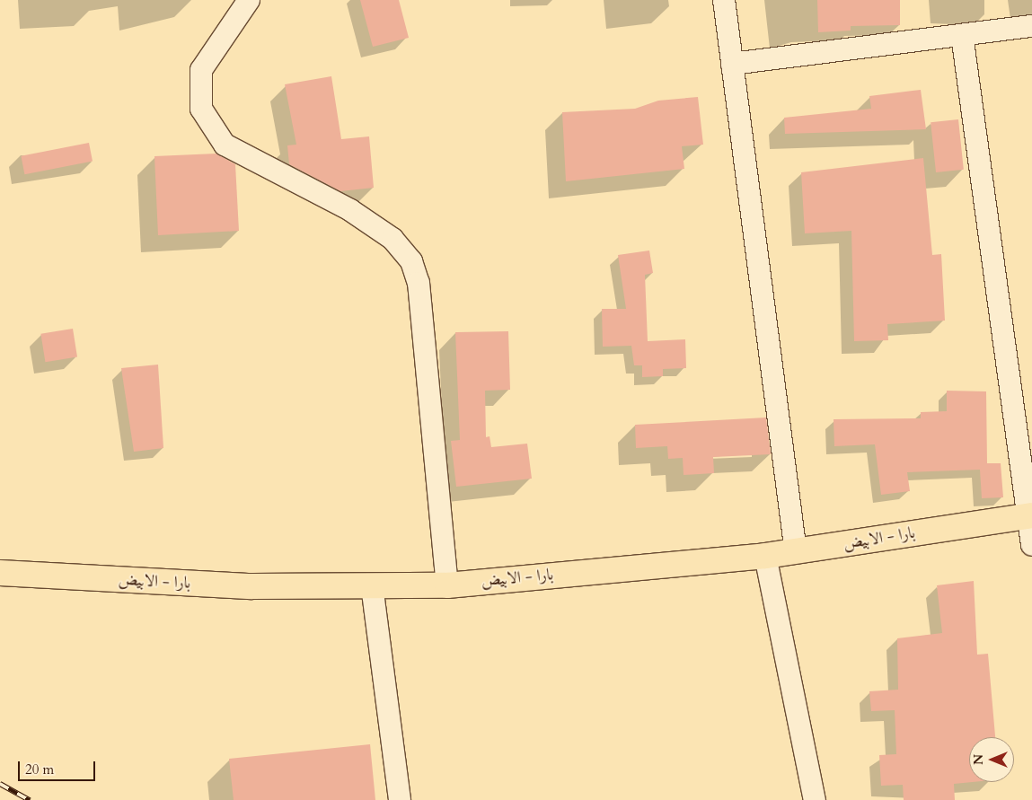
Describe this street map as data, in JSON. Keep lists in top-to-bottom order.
{
  "streets": {
    "main road": ["بارا - الابيض"]
  },
  "scale_bar": "20 m",
  "north": "left"
}
